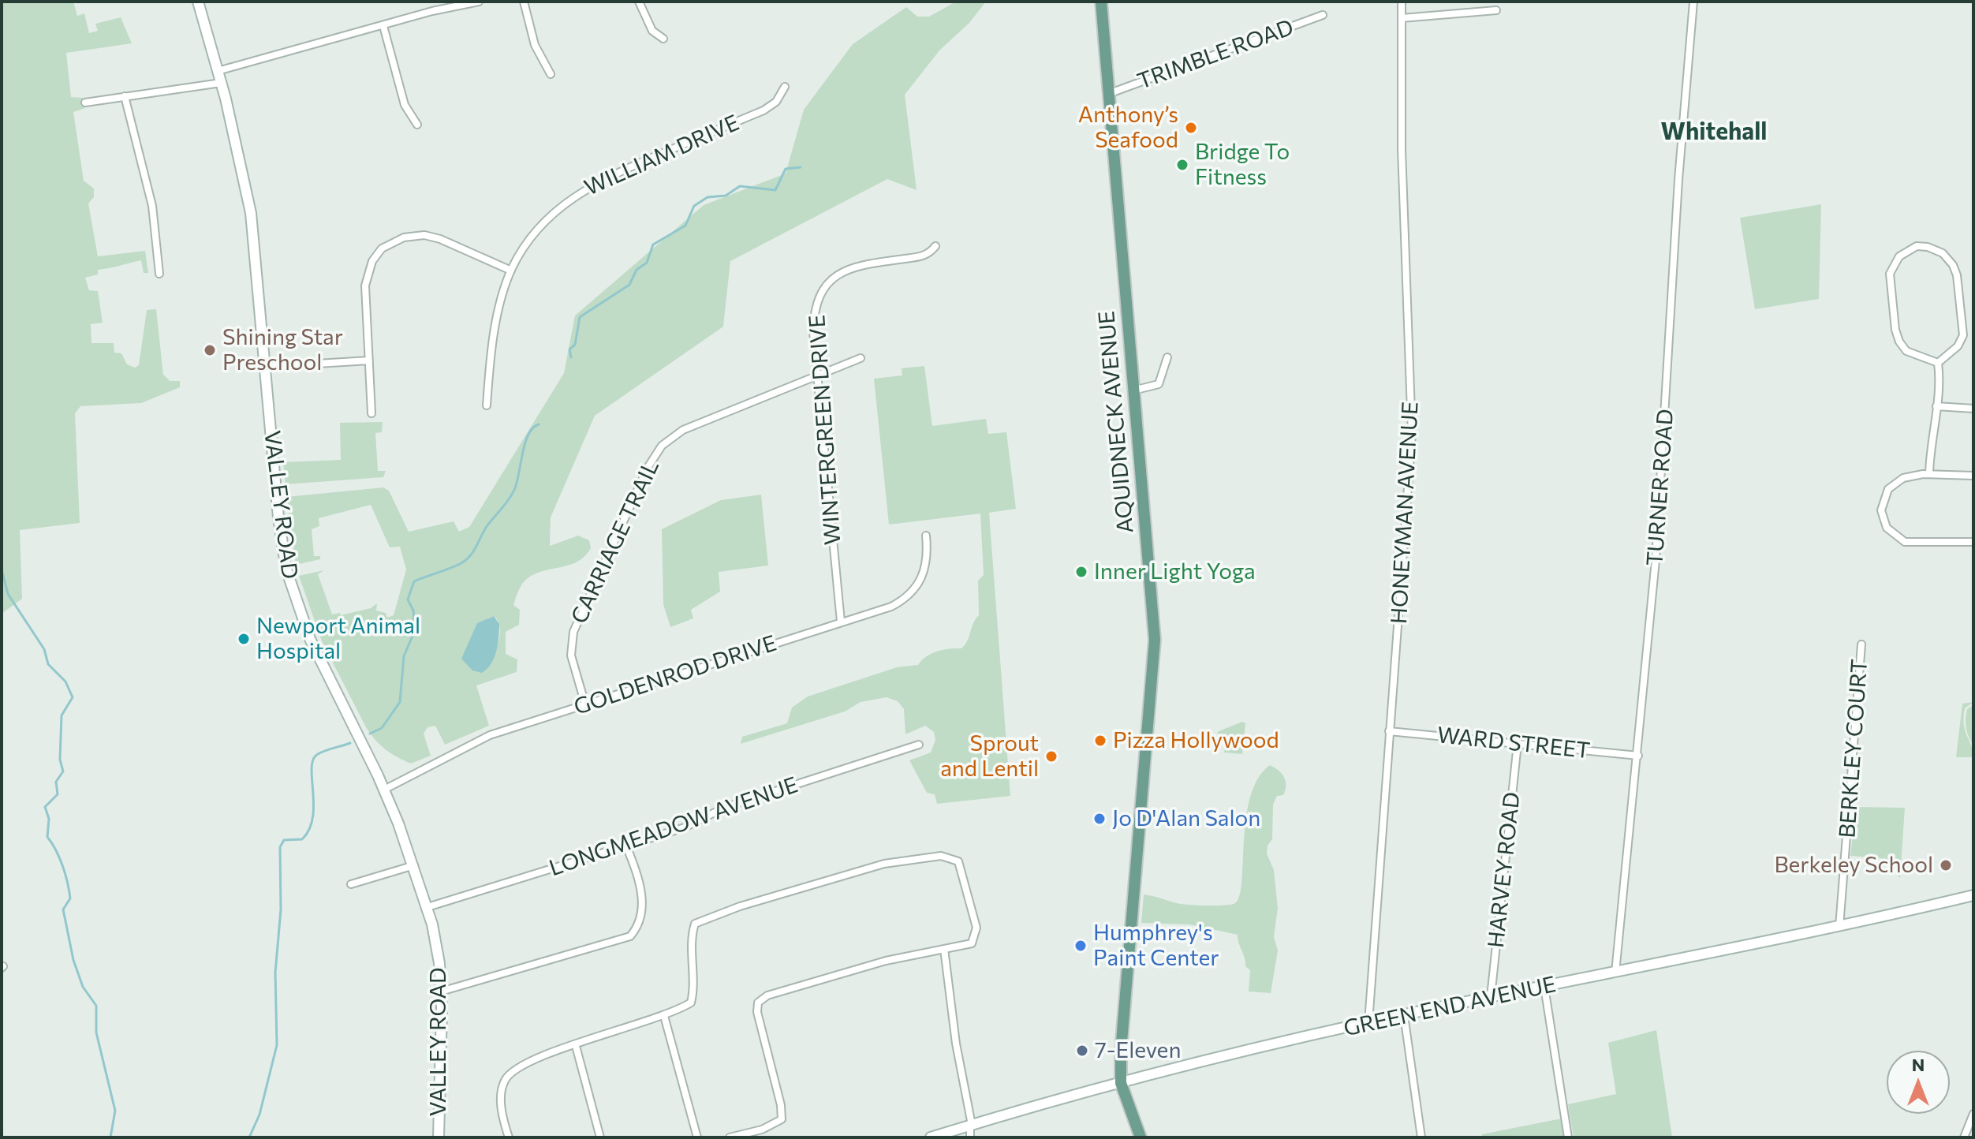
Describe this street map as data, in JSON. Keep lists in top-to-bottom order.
{
  "streets": {
    "main road": ["AQUIDNECK AVENUE", "VALLEY ROAD", "GREEN END AVENUE"],
    "street": [
      "TRIMBLE ROAD",
      "WILLIAM DRIVE",
      "WINTERGREEN DRIVE",
      "TURNER ROAD",
      "HONEYMAN AVENUE",
      "CARRIAGE TRAIL",
      "GOLDENROD DRIVE",
      "WARD STREET",
      "BERKLEY COURT",
      "LONGMEADOW AVENUE",
      "HARVEY ROAD"
    ]
  },
  "crossings": [
    ["TRIMBLE ROAD", "AQUIDNECK AVENUE"],
    ["AQUIDNECK AVENUE", "GREEN END AVENUE"],
    ["WINTERGREEN DRIVE", "CARRIAGE TRAIL"],
    ["WINTERGREEN DRIVE", "GOLDENROD DRIVE"],
    ["TURNER ROAD", "WARD STREET"],
    ["TURNER ROAD", "GREEN END AVENUE"],
    ["VALLEY ROAD", "GOLDENROD DRIVE"],
    ["VALLEY ROAD", "LONGMEADOW AVENUE"],
    ["HONEYMAN AVENUE", "WARD STREET"],
    ["HONEYMAN AVENUE", "GREEN END AVENUE"],
    ["CARRIAGE TRAIL", "GOLDENROD DRIVE"],
    ["WARD STREET", "HARVEY ROAD"],
    ["BERKLEY COURT", "GREEN END AVENUE"],
    ["HARVEY ROAD", "GREEN END AVENUE"]
  ],
  "districts": ["Whitehall"],
  "places": [
    "Anthony’s Seafood",
    "Bridge To Fitness",
    "Shining Star Preschool",
    "Inner Light Yoga",
    "Newport Animal Hospital",
    "Pizza Hollywood",
    "Sprout and Lentil",
    "Jo D'Alan Salon",
    "Berkeley School",
    "Humphrey's Paint Center",
    "7-Eleven"
  ],
  "north": "top"
}
